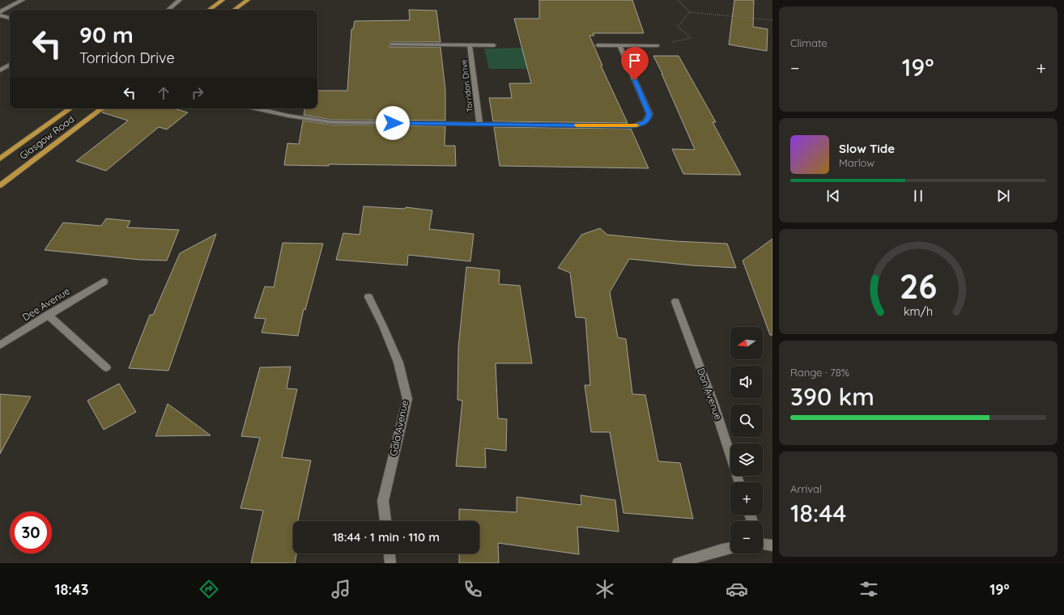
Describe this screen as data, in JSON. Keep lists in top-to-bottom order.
{
  "streets": {
    "main road": ["Glasgow Road"],
    "street": [
      "Torridon Drive",
      "Dee Avenue",
      "Don Avenue",
      "Gala Avenue"
    ]
  },
  "north": "left",
  "page": {
    "tile": [
      "Climate",
      ["Range · 78%", "390 km"],
      ["Arrival", "18:44"]
    ],
    "turn": ["90 m", "Torridon Drive"],
    "heat": ["−", "19°", "+"],
    "song": ["Slow Tide", "Marlow"],
    "map_buttons": ["+", "−"],
    "limit": "30",
    "trip": "18:44 · 1 min · 110 m",
    "tabs": ["18:43", "19°"],
    "gauge": ["26", "km/h"]
  }
}
